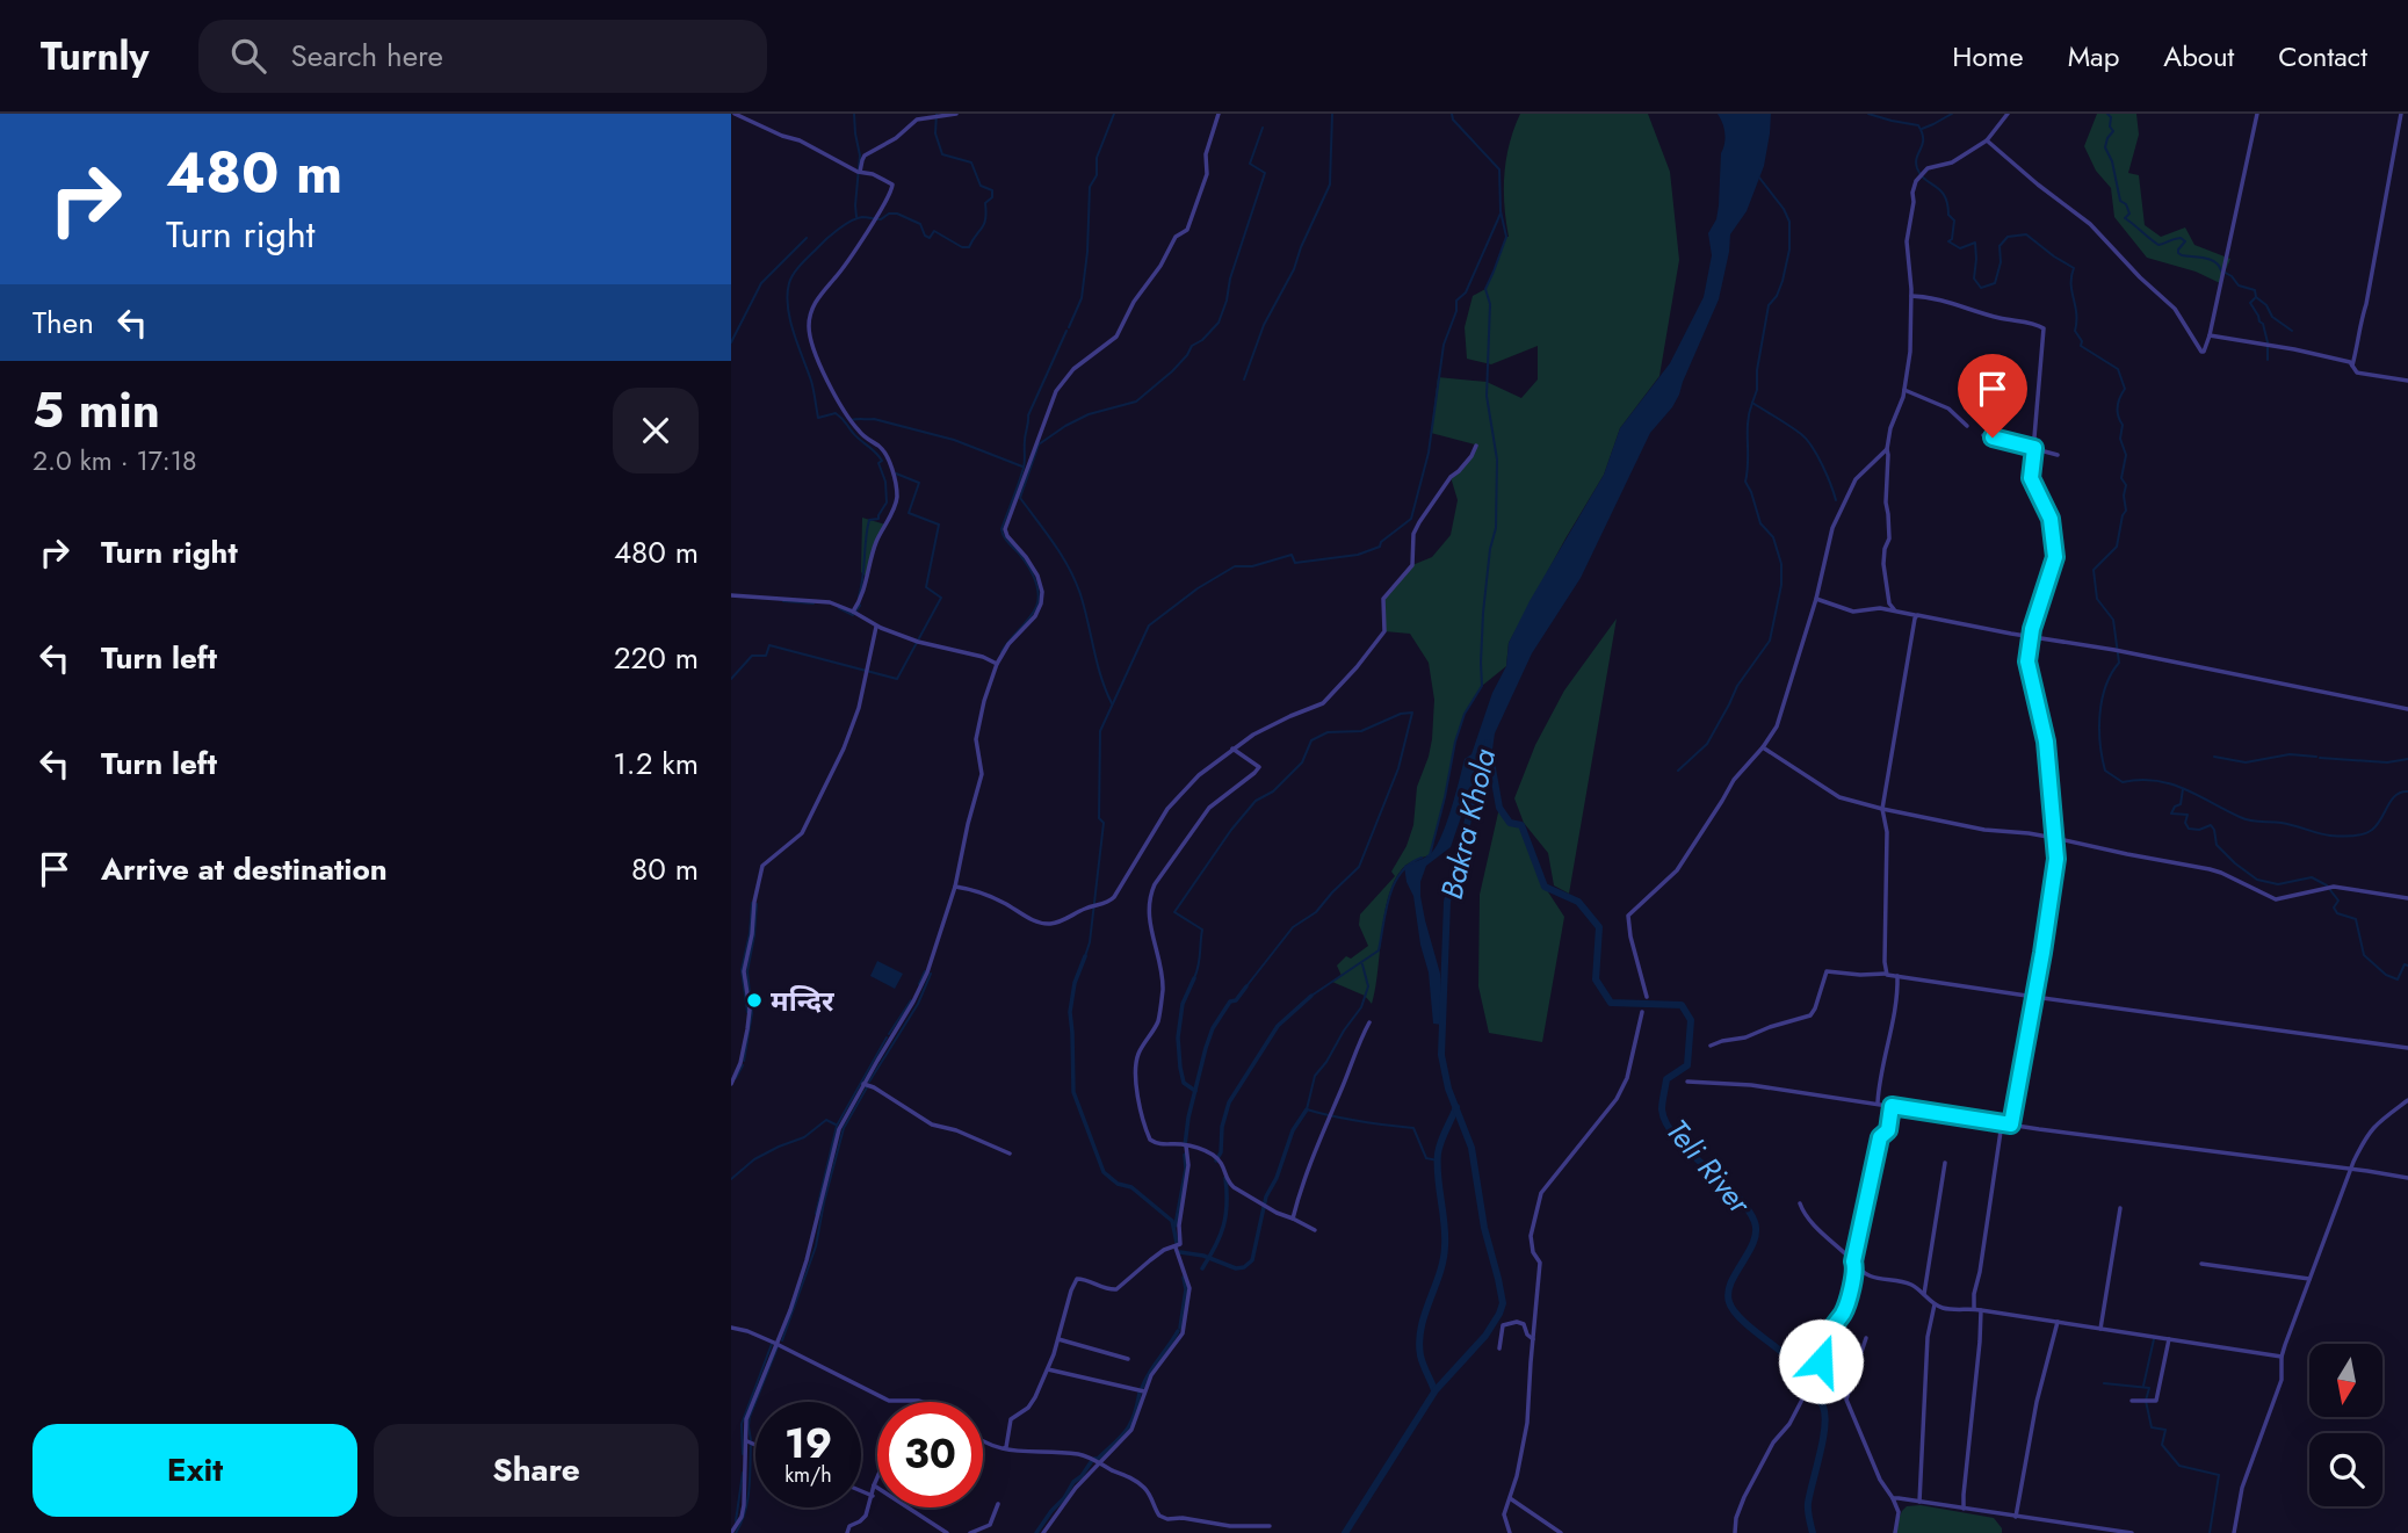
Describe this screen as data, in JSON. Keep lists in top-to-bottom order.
{
  "water": ["Bakra Khola", "Teli River"],
  "places": ["मन्दिर"],
  "north": "bottom",
  "page": {
    "header": "Turnly",
    "search": "Search here",
    "nav": [
      "Home",
      "Map",
      "About",
      "Contact"
    ],
    "turn": ["480 m", "Turn right"],
    "then": "Then",
    "heading": ["5 min", "2.0 km · 17:18"],
    "list": [
      {
        "name": "Turn right",
        "value": "480 m"
      },
      {
        "name": "Turn left",
        "value": "220 m"
      },
      {
        "name": "Turn left",
        "value": "1.2 km"
      },
      {
        "name": "Arrive at destination",
        "value": "80 m"
      }
    ],
    "speed": "19 km/h",
    "limit": "30",
    "buttons": ["Exit", "Share"]
  }
}
